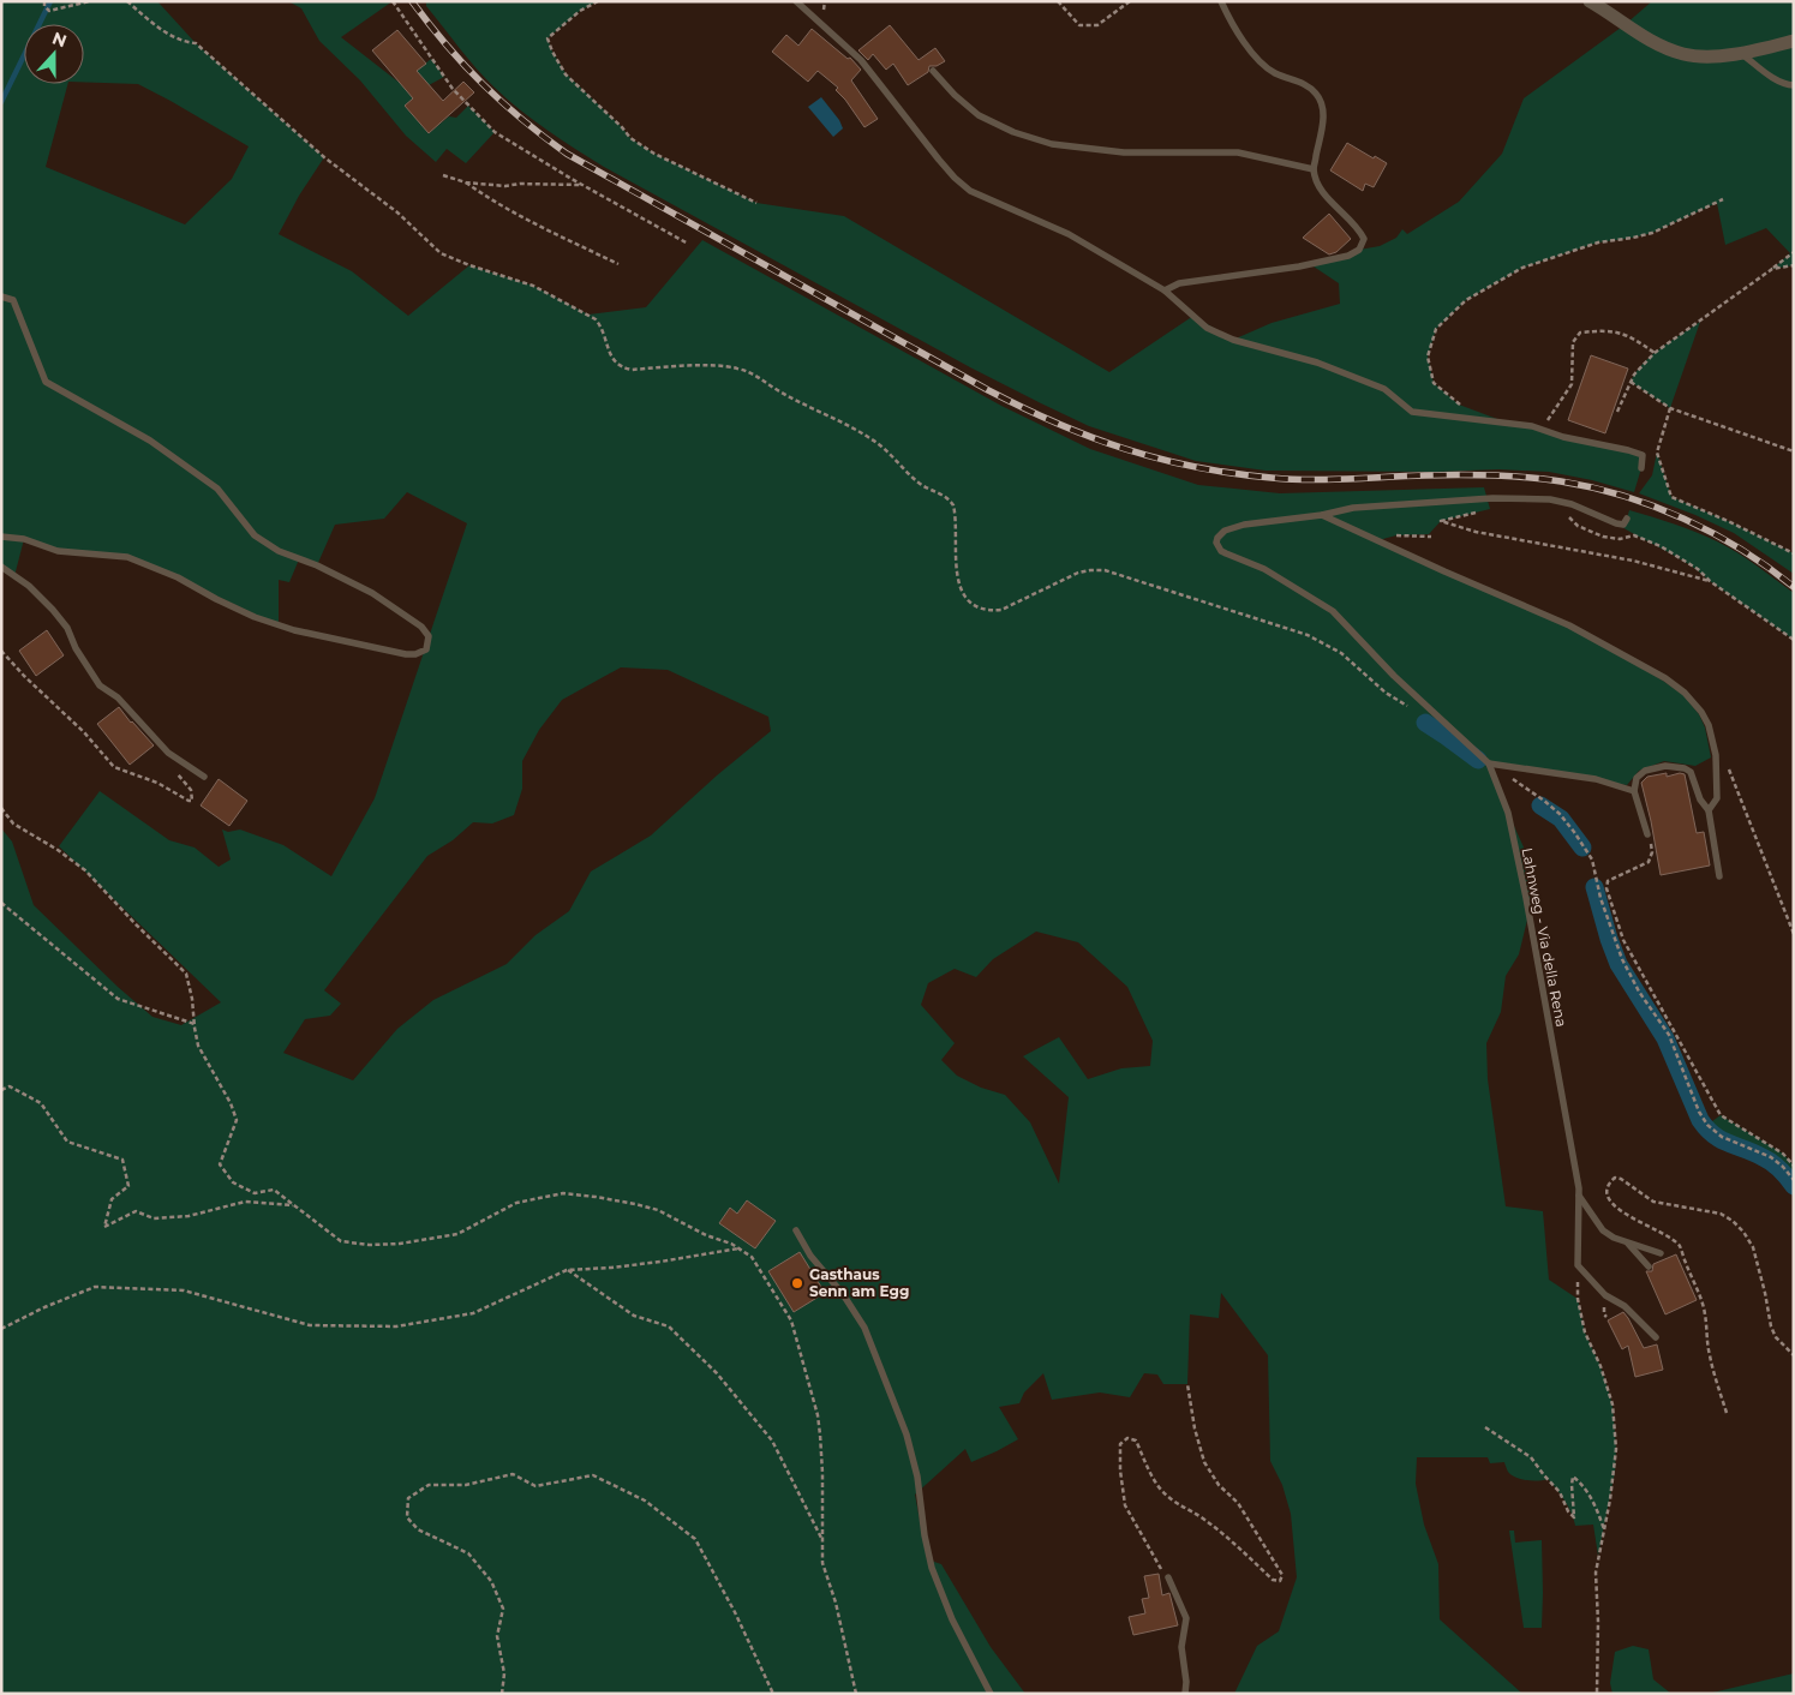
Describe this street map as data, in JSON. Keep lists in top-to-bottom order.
{
  "streets": {
    "lane": ["Lahnweg - Via della Rena"]
  },
  "places": ["Gasthaus Senn am Egg"],
  "north": "top"
}
